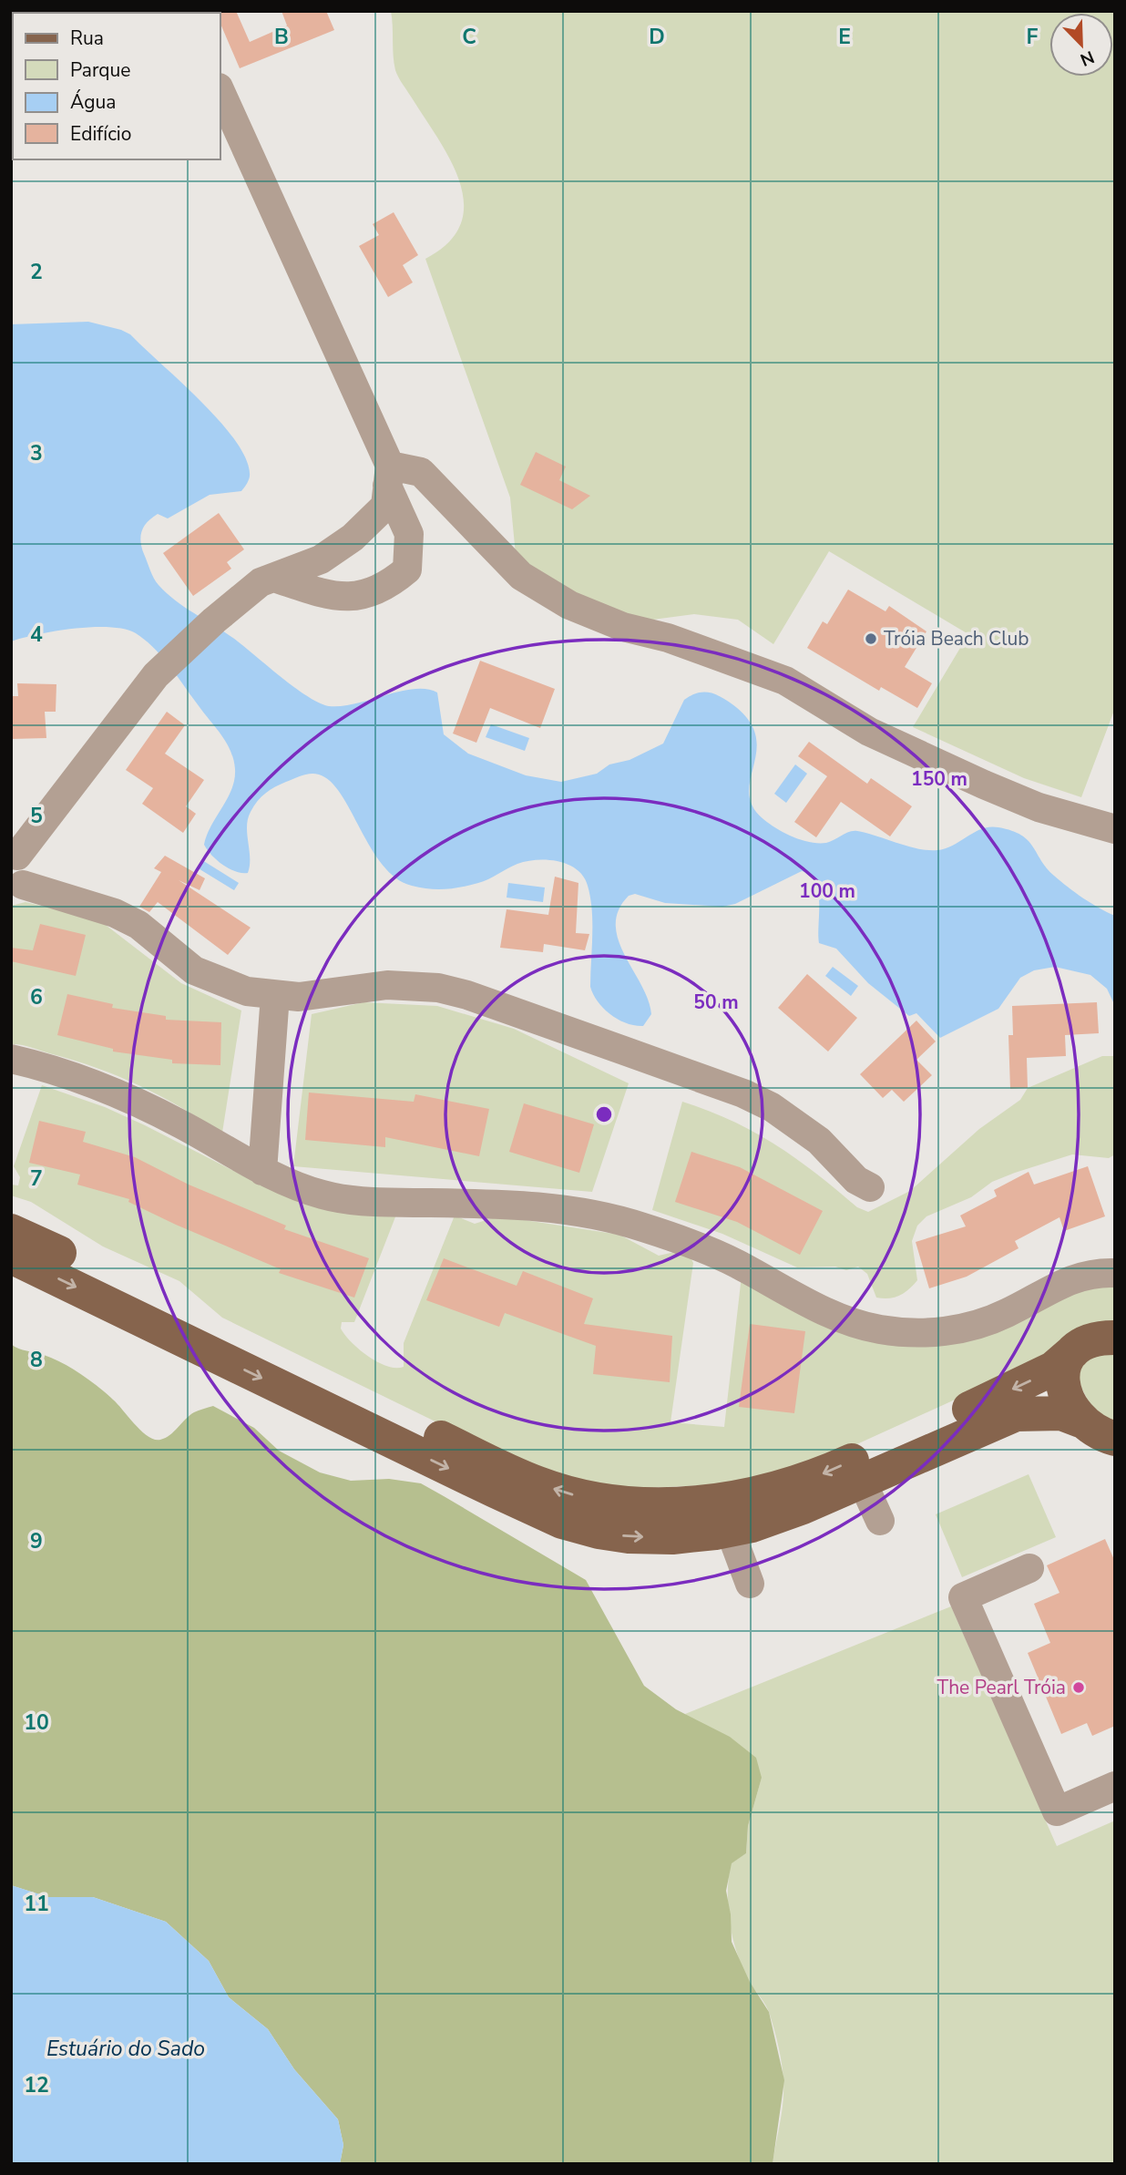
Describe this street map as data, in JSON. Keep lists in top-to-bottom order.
{
  "water": ["Estuário do Sado"],
  "places": ["Tróia Beach Club", "The Pearl Tróia"],
  "legend": [
    "Rua",
    "Parque",
    "Água",
    "Edifício"
  ],
  "north": "bottom right",
  "grid": {
    "columns": [
      "B",
      "C",
      "D",
      "E",
      "F"
    ],
    "rows": [
      "2",
      "3",
      "4",
      "5",
      "6",
      "7",
      "8",
      "9",
      "10",
      "11",
      "12"
    ]
  },
  "rings": ["150 m", "100 m", "50 m"]
}
